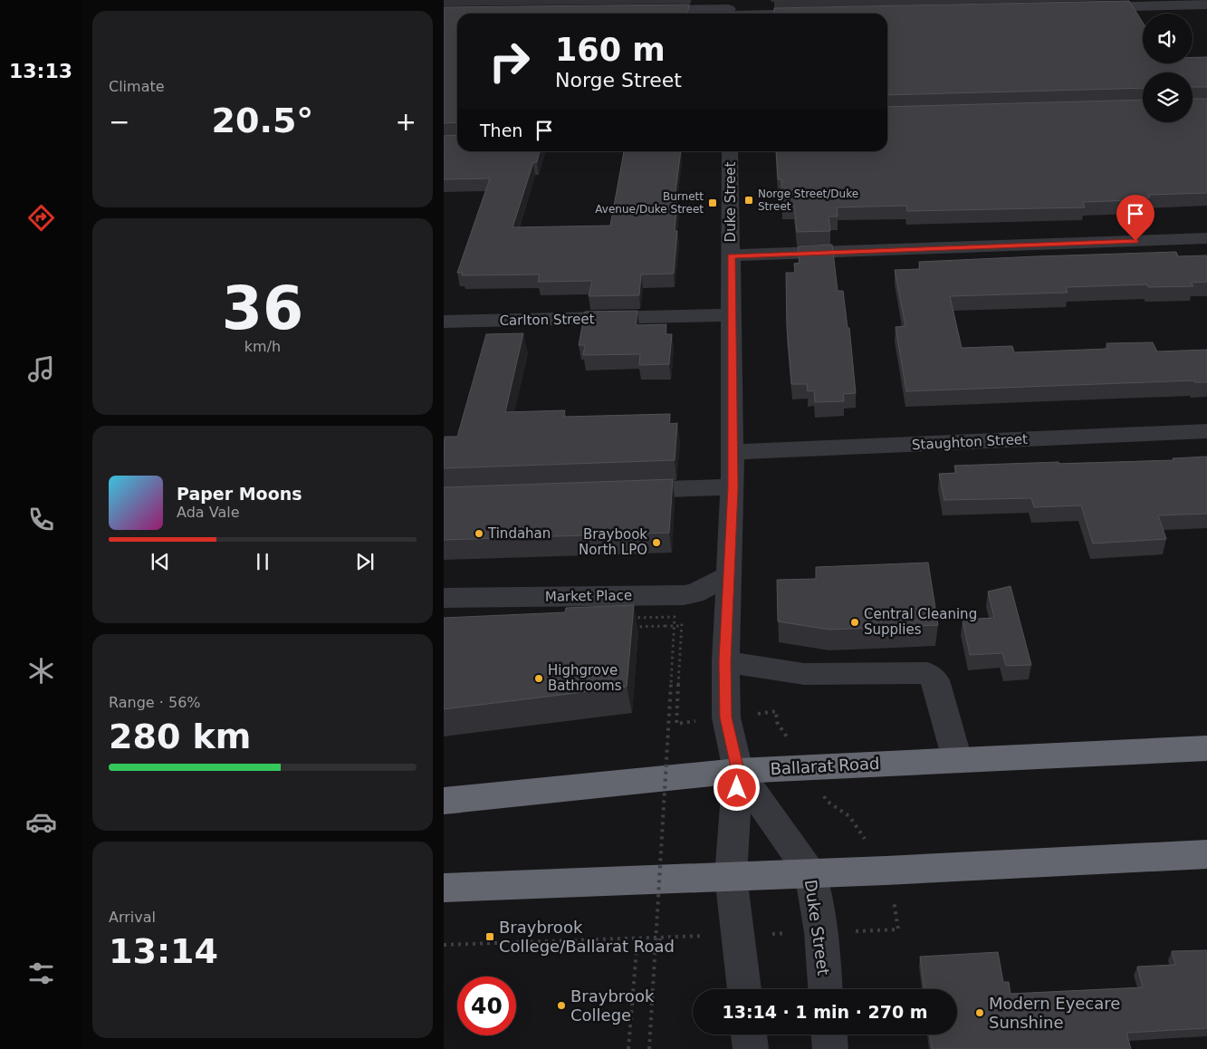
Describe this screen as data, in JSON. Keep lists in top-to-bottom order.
{
  "streets": {
    "highway": ["Ballarat Road"],
    "street": [
      "Duke Street",
      "Carlton Street",
      "Staughton Street",
      "Market Place"
    ]
  },
  "crossings": [
    ["Duke Street", "Carlton Street"],
    ["Duke Street", "Staughton Street"],
    ["Duke Street", "Market Place"],
    ["Duke Street", "Ballarat Road"]
  ],
  "places": {
    "transit": ["Norge Street/Duke Street", "Burnett Avenue/Duke Street", "Braybrook College/Ballarat Road"],
    "other": [
      "Tindahan",
      "Braybook North LPO",
      "Central Cleaning Supplies",
      "Highgrove Bathrooms",
      "Braybrook College",
      "Modern Eyecare Sunshine"
    ]
  },
  "page": {
    "tabs": "13:13",
    "tile": [
      "Climate",
      ["36", "km/h"],
      ["Range · 56%", "280 km"],
      ["Arrival", "13:14"]
    ],
    "turn": ["160 m", "Norge Street"],
    "heat": ["−", "20.5°", "+"],
    "then": "Then",
    "song": ["Paper Moons", "Ada Vale"],
    "limit": "40",
    "trip": "13:14 · 1 min · 270 m"
  }
}
